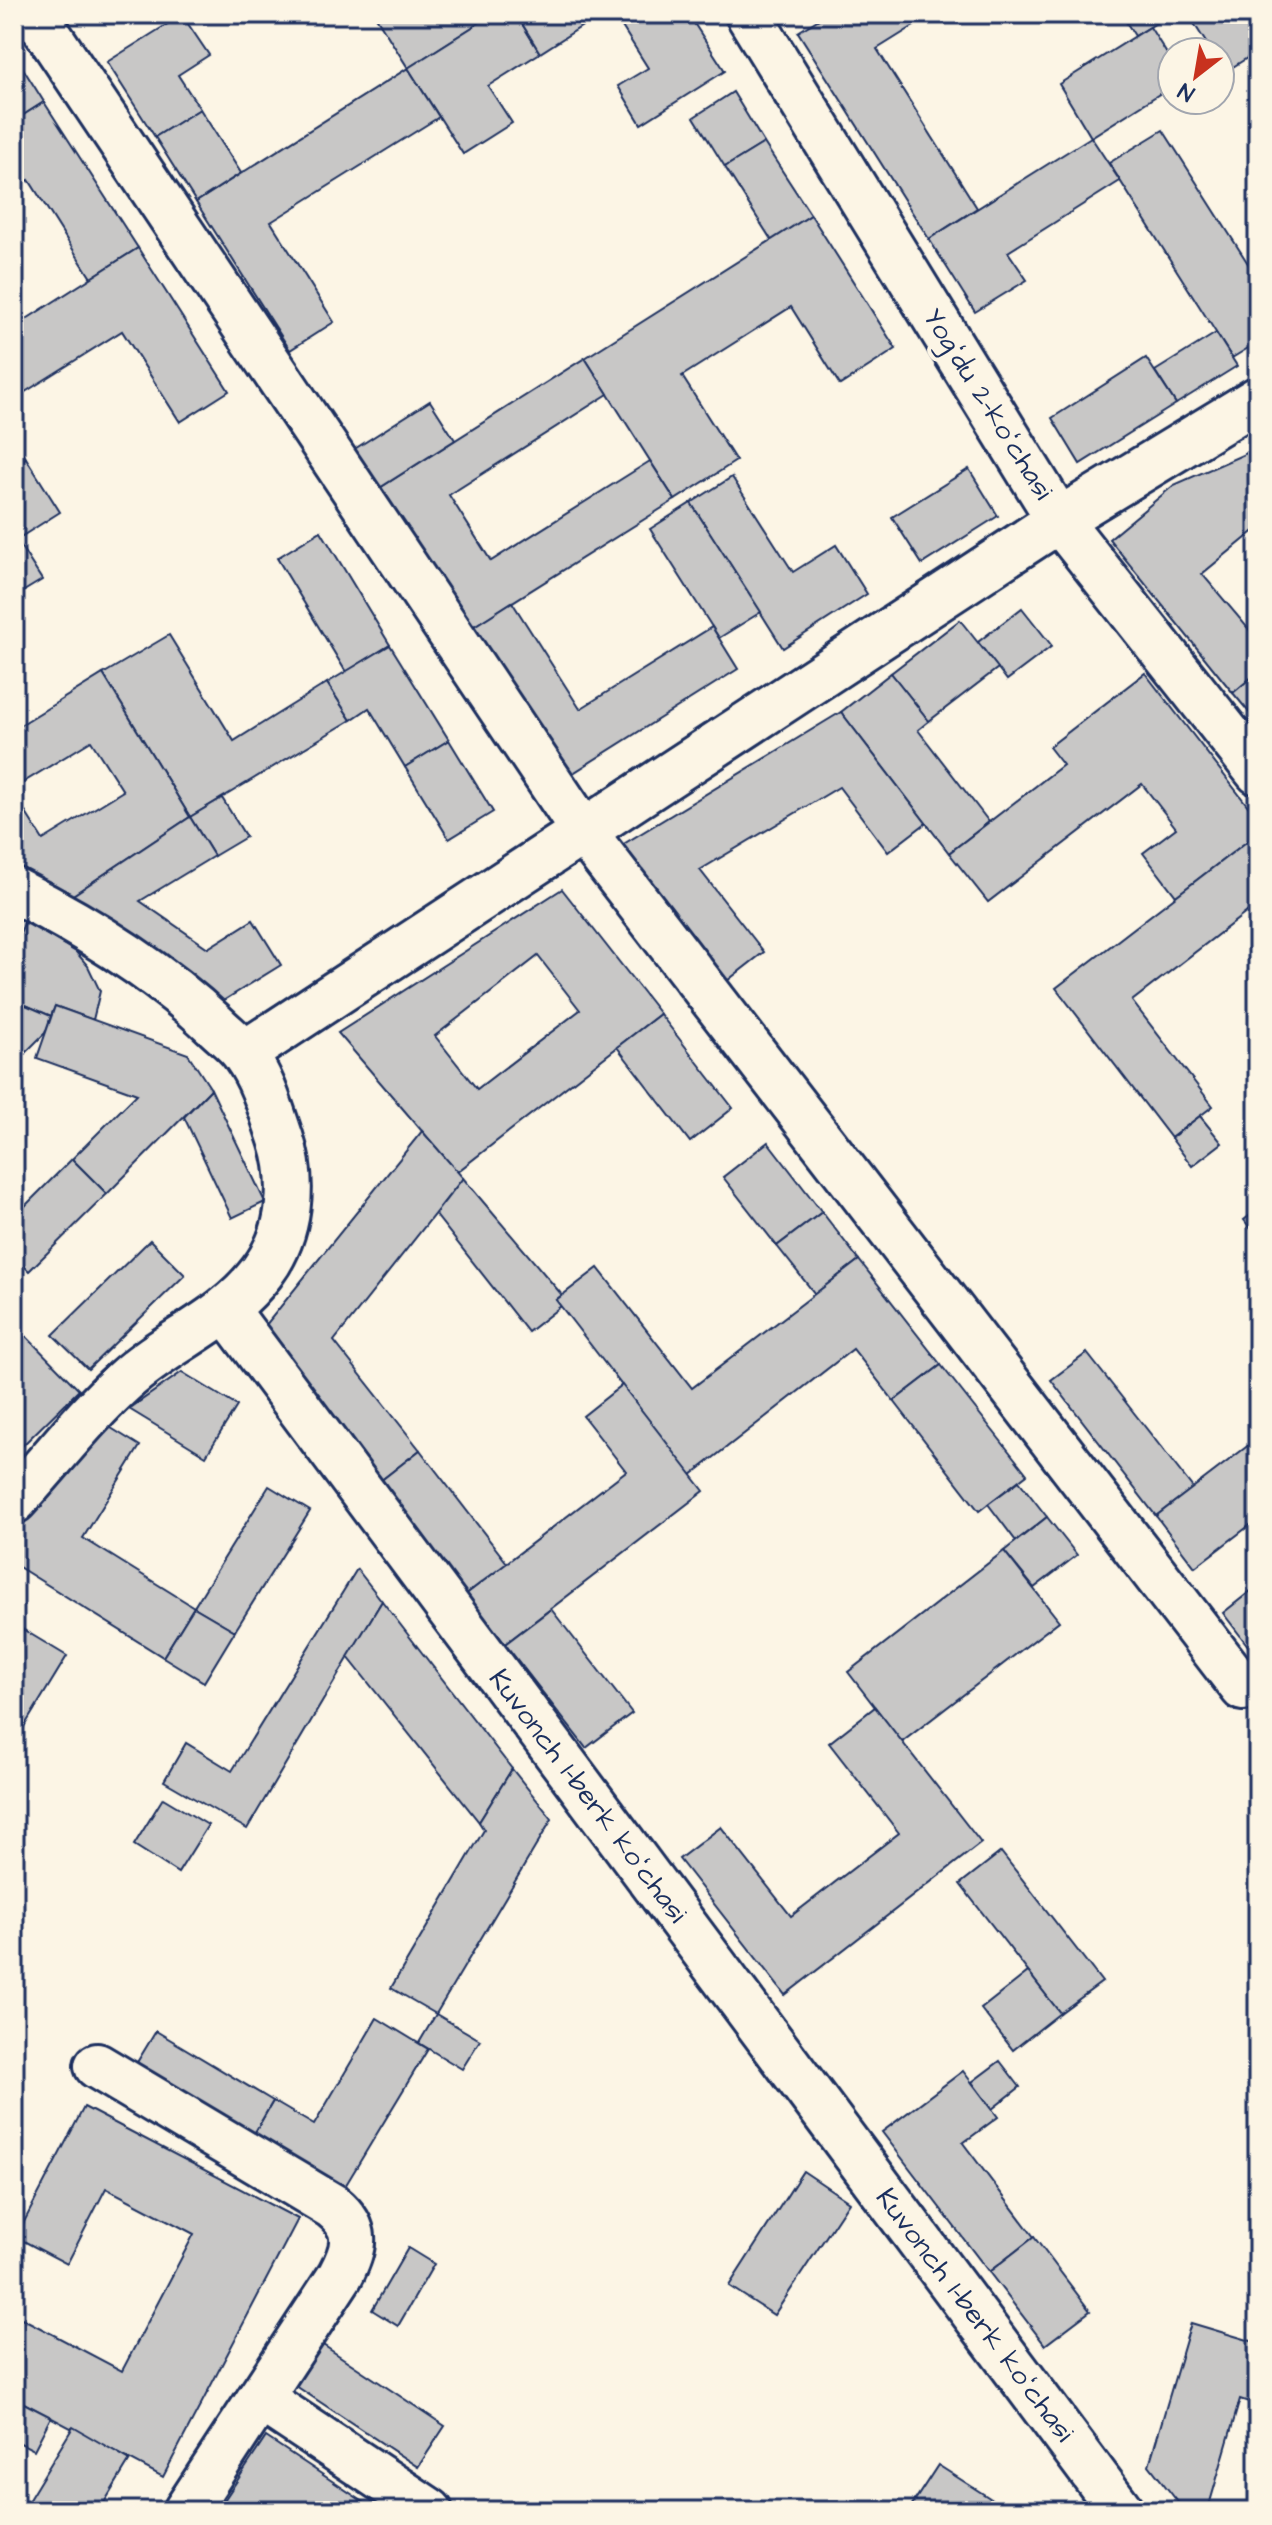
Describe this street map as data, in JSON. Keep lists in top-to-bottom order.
{
  "streets": {
    "street": ["Yogʻdu 2-koʻchasi", "Kuvonch 1-berk koʻchasi"]
  },
  "north": "bottom left"
}
